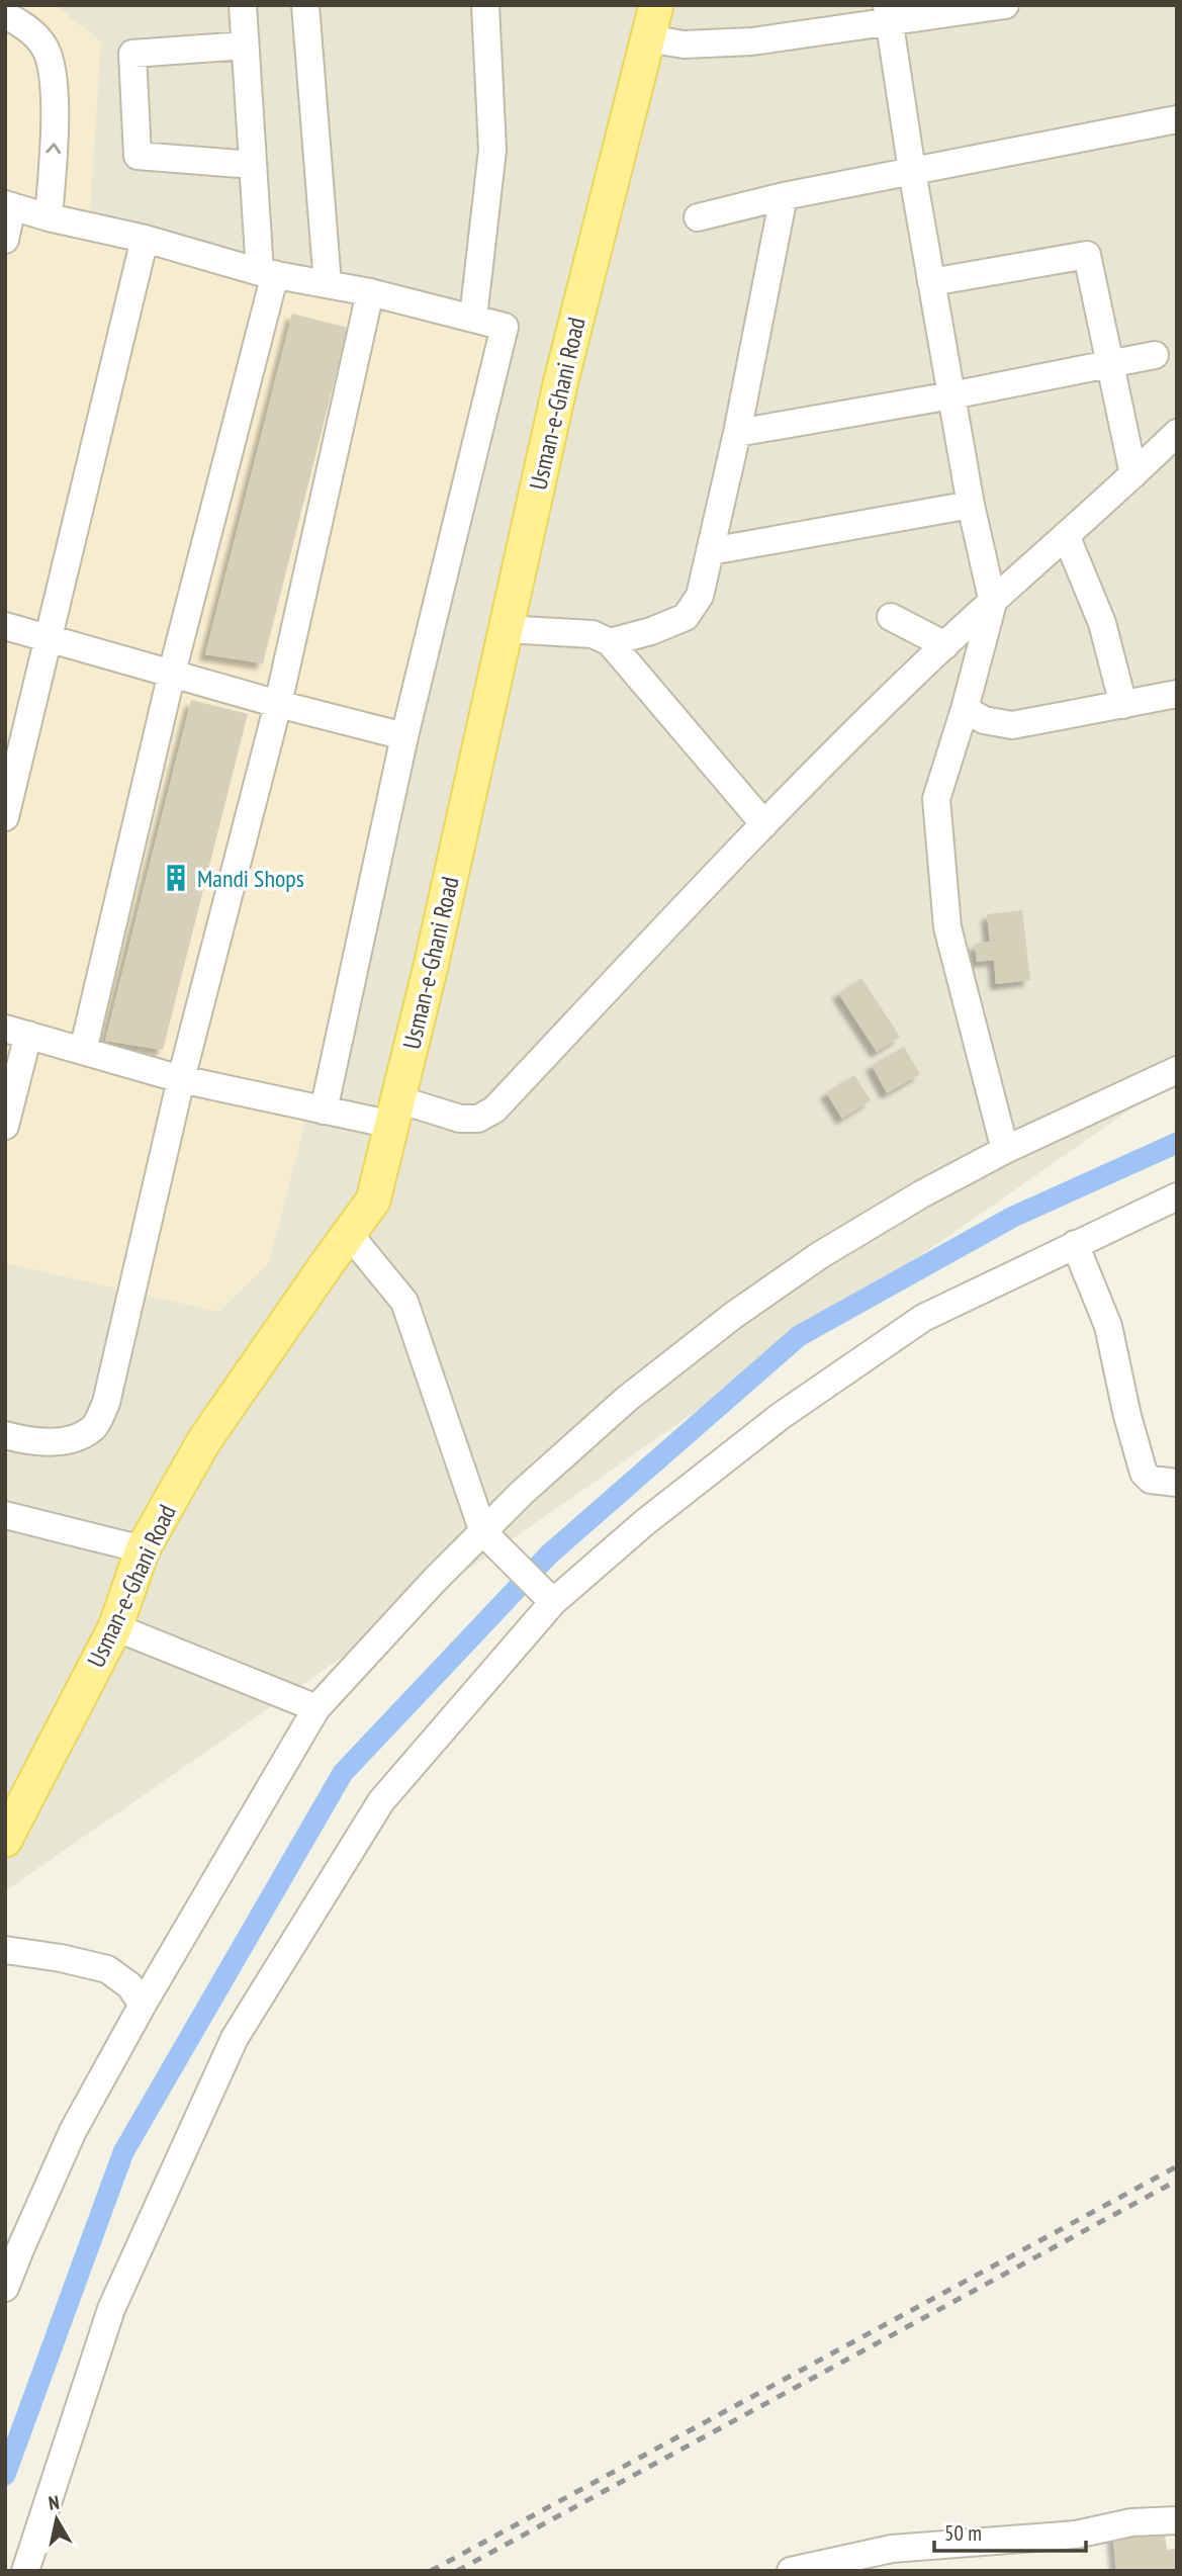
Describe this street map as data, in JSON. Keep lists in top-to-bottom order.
{
  "streets": {
    "main road": ["Usman-e-Ghani Road"]
  },
  "places": {
    "building": ["Mandi Shops"]
  },
  "scale_bar": "50 m",
  "north": "top"
}
